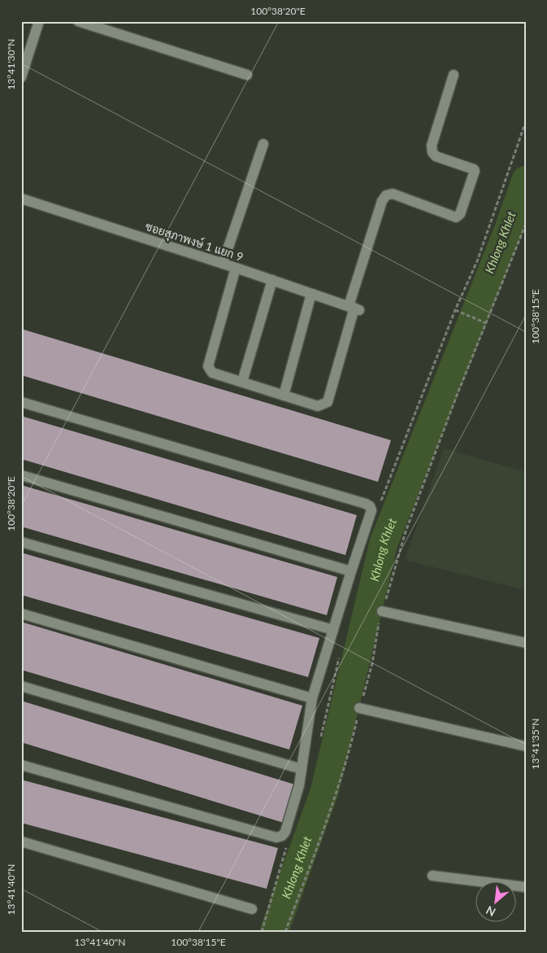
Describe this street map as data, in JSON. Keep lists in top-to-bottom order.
{
  "streets": {
    "street": ["ซอยสุภาพงษ์ 1 แยก 9"]
  },
  "water": ["Khlong Khlet"],
  "north": "bottom left",
  "coordinates": [
    "100°38'20\"E",
    "13°41'30\"N",
    "100°38'15\"E",
    "13°41'35\"N",
    "13°41'40\"N"
  ]
}
